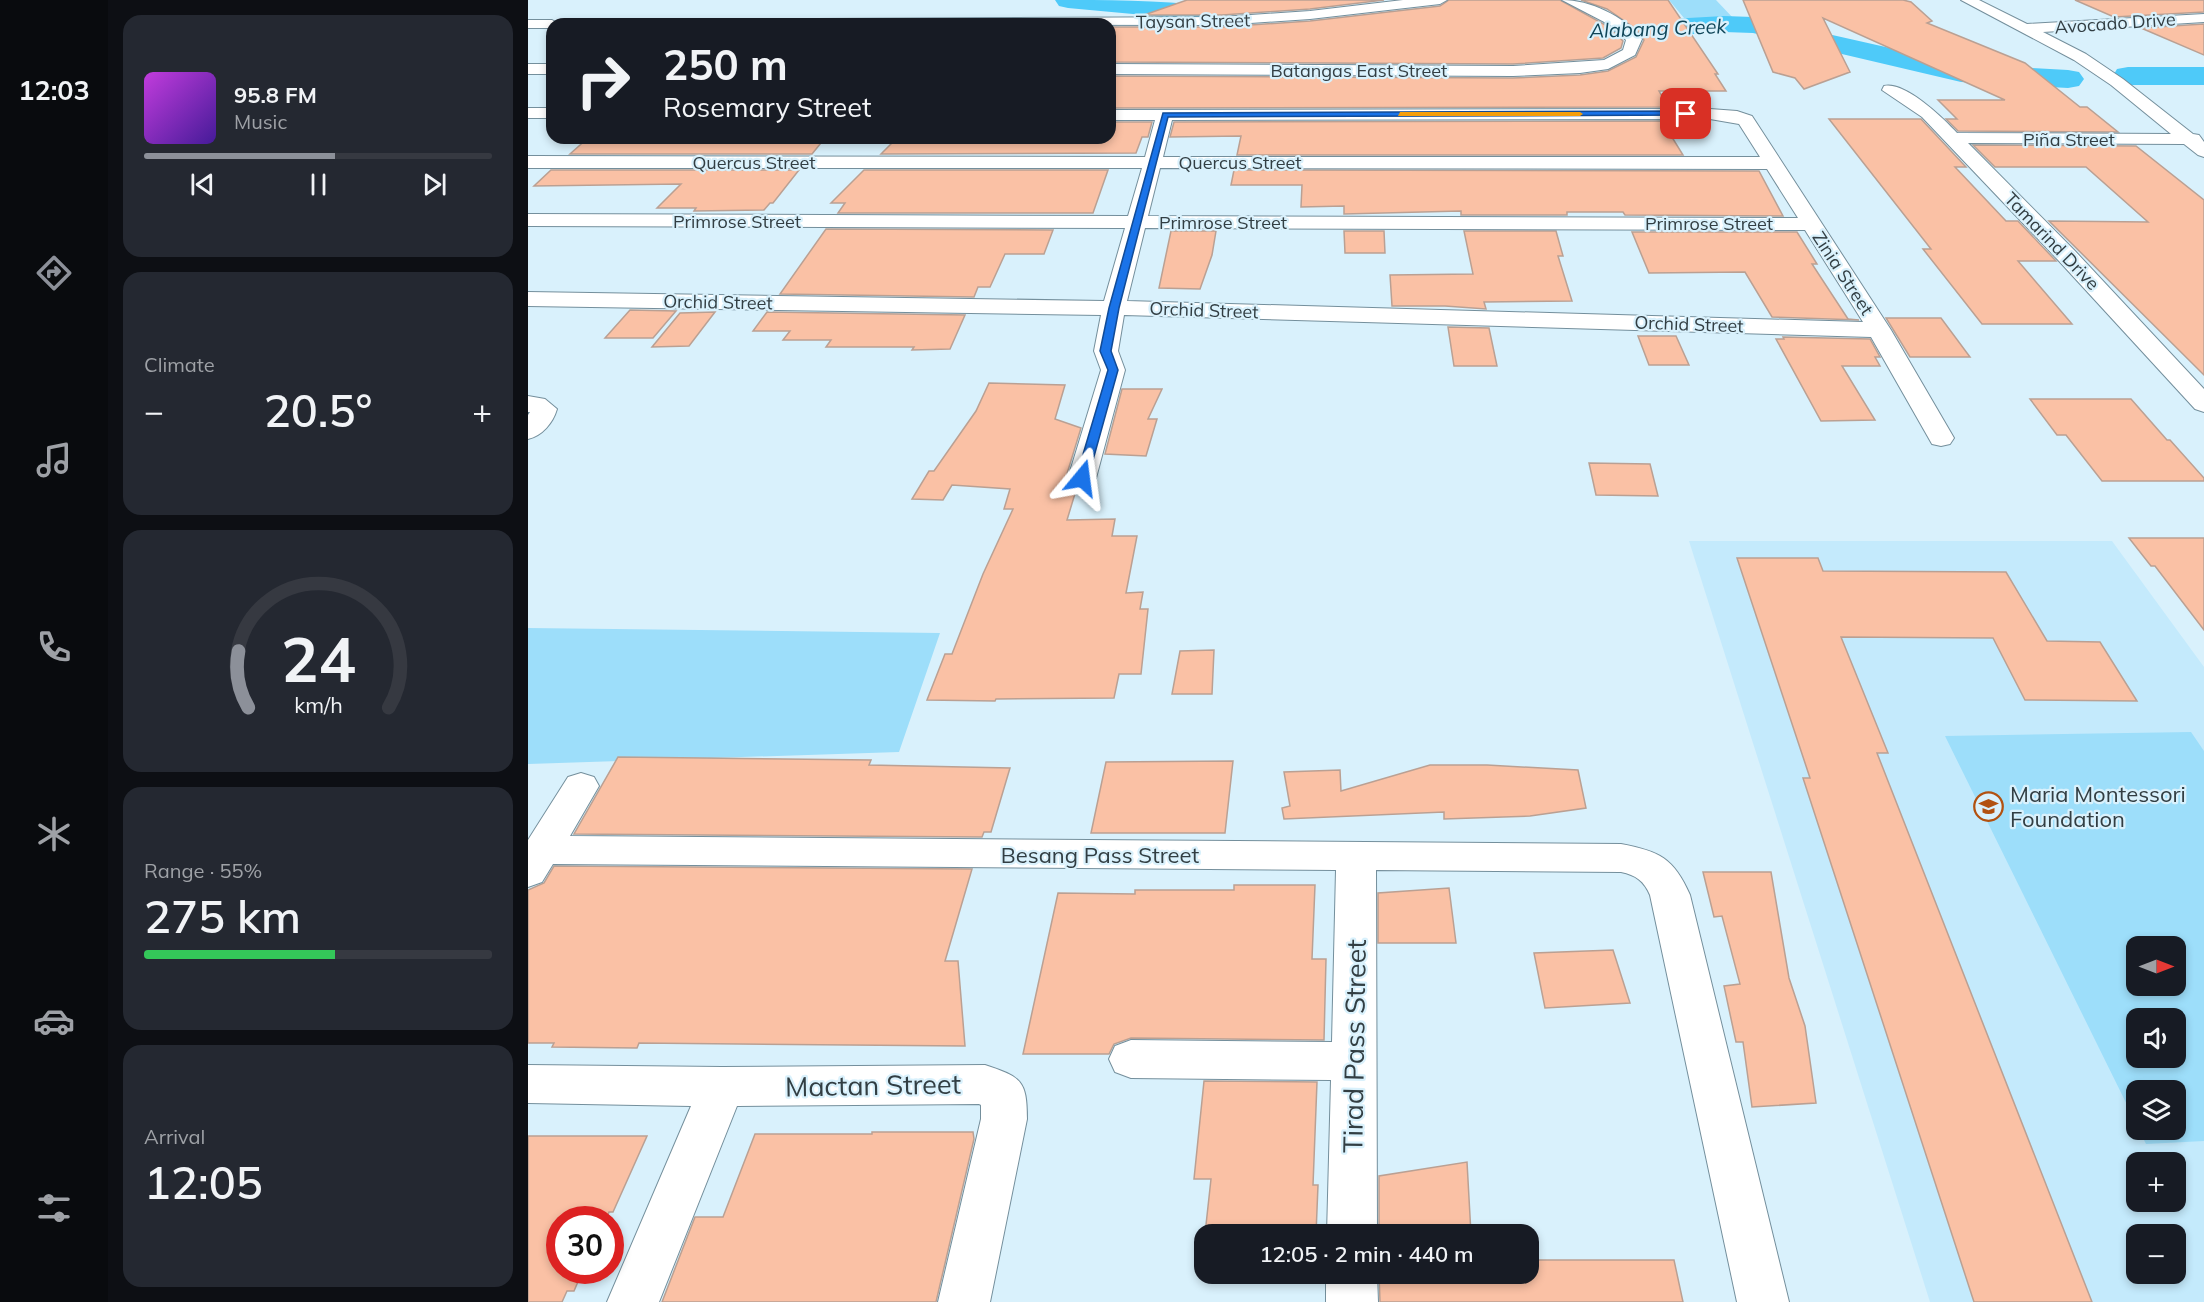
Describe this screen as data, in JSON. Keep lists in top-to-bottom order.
{
  "streets": {
    "street": [
      "Taysan Street",
      "Avocado Drive",
      "Batangas East Street",
      "Piña Street",
      "Quercus Street",
      "Primrose Street",
      "Tamarind Drive",
      "Zinia Street",
      "Orchid Street",
      "Besang Pass Street",
      "Tirad Pass Street",
      "Mactan Street"
    ]
  },
  "crossings": [
    ["Piña Street", "Tamarind Drive"],
    ["Quercus Street", "Zinia Street"],
    ["Primrose Street", "Zinia Street"],
    ["Zinia Street", "Orchid Street"],
    ["Besang Pass Street", "Tirad Pass Street"]
  ],
  "water": ["Alabang Creek"],
  "places": {
    "school or university": ["Maria Montessori Foundation"]
  },
  "north": "right",
  "page": {
    "tabs": "12:03",
    "turn": ["250 m", "Rosemary Street"],
    "song": ["95.8 FM", "Music"],
    "tile": [
      "Climate",
      ["Range · 55%", "275 km"],
      ["Arrival", "12:05"]
    ],
    "heat": ["−", "20.5°", "+"],
    "map_buttons": ["+", "−"],
    "limit": "30",
    "trip": "12:05 · 2 min · 440 m",
    "gauge": ["24", "km/h"]
  }
}
